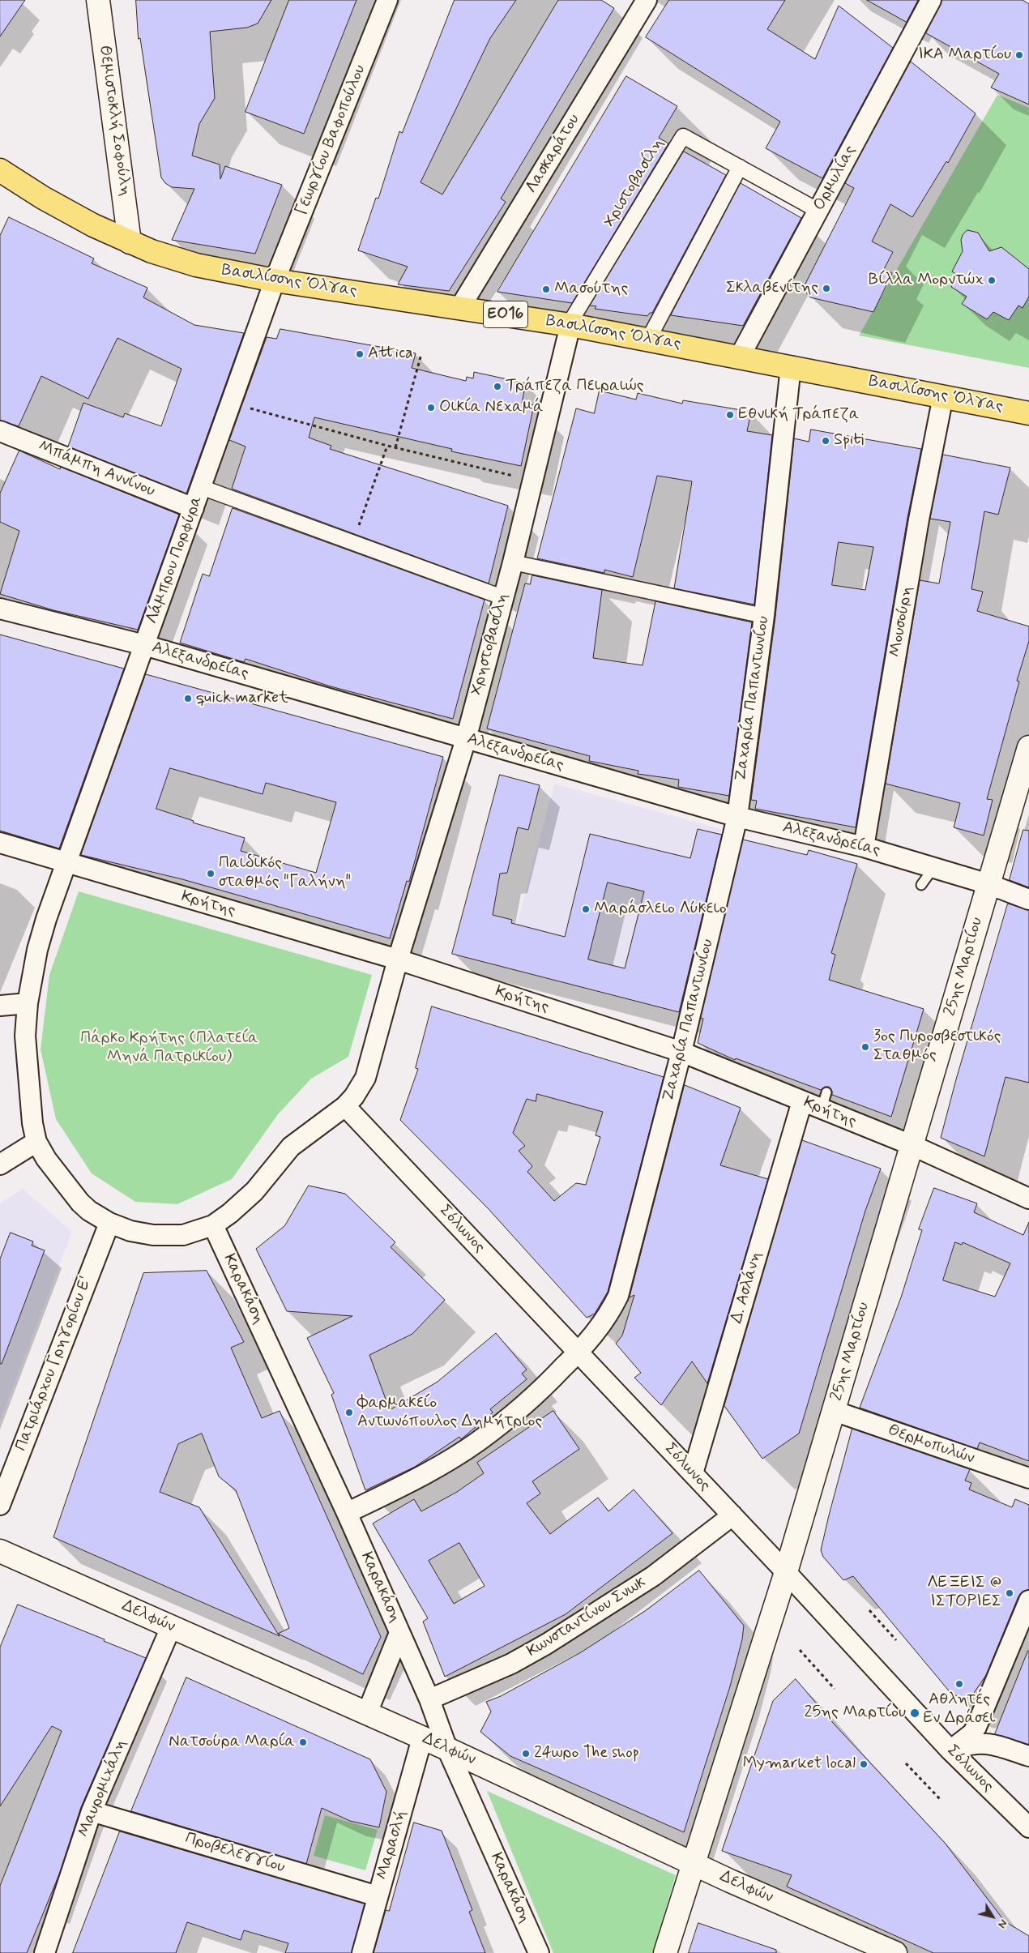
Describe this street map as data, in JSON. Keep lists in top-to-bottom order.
{
  "streets": {
    "main road": [
      "Θεμιστοκλή Σοφούλη",
      "Βασιλίσσης Όλγας",
      "ΕΟ16",
      "25ης Μαρτίου",
      "Δελφών"
    ],
    "street": [
      "Γεωργίου Βαφοπούλου",
      "Λασκαράτου",
      "Ορμυλίας",
      "Χριστοβασίλη",
      "Μπάμπη Αννίνου",
      "Λάμπρου Πορφύρα",
      "Μουσούρη",
      "Χρηστοβασίλη",
      "Αλεξανδρείας",
      "Ζαχαρία Παπαντωνίου",
      "Κρήτης",
      "Σόλωνος",
      "Δ. Ασλάνη",
      "Καρακάση",
      "Πατριάρχου Γρηγορίου Ε'",
      "Θερμοπυλών",
      "Κωνσταντίνου Σνωκ",
      "Μαυρομιχάλη",
      "Μαρασλή",
      "Προβελεγγίου"
    ]
  },
  "crossings": [
    ["Θεμιστοκλή Σοφούλη", "Βασιλίσσης Όλγας"],
    ["Γεωργίου Βαφοπούλου", "Βασιλίσσης Όλγας"],
    ["Γεωργίου Βαφοπούλου", "Λάμπρου Πορφύρα"],
    ["Λασκαράτου", "Βασιλίσσης Όλγας"],
    ["Ορμυλίας", "Βασιλίσσης Όλγας"],
    ["Χριστοβασίλη", "Βασιλίσσης Όλγας"],
    ["Χριστοβασίλη", "Χρηστοβασίλη"],
    ["Βασιλίσσης Όλγας", "Λάμπρου Πορφύρα"],
    ["Βασιλίσσης Όλγας", "Μουσούρη"],
    ["Βασιλίσσης Όλγας", "Χρηστοβασίλη"],
    ["Βασιλίσσης Όλγας", "Ζαχαρία Παπαντωνίου"],
    ["Μπάμπη Αννίνου", "Λάμπρου Πορφύρα"],
    ["Λάμπρου Πορφύρα", "Χρηστοβασίλη"],
    ["Λάμπρου Πορφύρα", "Αλεξανδρείας"],
    ["Λάμπρου Πορφύρα", "Κρήτης"],
    ["Λάμπρου Πορφύρα", "Πατριάρχου Γρηγορίου Ε'"],
    ["Μουσούρη", "Αλεξανδρείας"],
    ["Χρηστοβασίλη", "Αλεξανδρείας"],
    ["Χρηστοβασίλη", "Κρήτης"],
    ["Χρηστοβασίλη", "Σόλωνος"],
    ["Χρηστοβασίλη", "Καρακάση"],
    ["Χρηστοβασίλη", "Πατριάρχου Γρηγορίου Ε'"],
    ["Αλεξανδρείας", "Ζαχαρία Παπαντωνίου"],
    ["Αλεξανδρείας", "25ης Μαρτίου"],
    ["Ζαχαρία Παπαντωνίου", "Κρήτης"],
    ["Ζαχαρία Παπαντωνίου", "Σόλωνος"],
    ["Ζαχαρία Παπαντωνίου", "Καρακάση"],
    ["Κρήτης", "25ης Μαρτίου"],
    ["Κρήτης", "Δ. Ασλάνη"],
    ["25ης Μαρτίου", "Σόλωνος"],
    ["25ης Μαρτίου", "Θερμοπυλών"],
    ["25ης Μαρτίου", "Δελφών"],
    ["Σόλωνος", "Δ. Ασλάνη"],
    ["Σόλωνος", "Κωνσταντίνου Σνωκ"],
    ["Καρακάση", "Δελφών"],
    ["Καρακάση", "Κωνσταντίνου Σνωκ"],
    ["Δελφών", "Μαυρομιχάλη"],
    ["Δελφών", "Μαρασλή"],
    ["Μαυρομιχάλη", "Προβελεγγίου"],
    ["Μαρασλή", "Προβελεγγίου"]
  ],
  "parks": ["Πάρκο Κρήτης (Πλατεία Μηνά Πατρικίου)"],
  "places": [
    "ΙΚΑ Μαρτίου",
    "Βίλλα Μορντώχ",
    "Σκλαβενίτης",
    "Μασούτης",
    "Attica",
    "Τράπεζα Πειραιώς",
    "Οικία Νεχαμά",
    "Εθνική Τράπεζα",
    "Spiti",
    "quick market",
    "Παιδικός σταθμός \"Γαλήνη\"",
    "Μαράσλειο Λύκειο",
    "3ος Πυροσβεστικός Σταθμός",
    "Φαρμακείο Αντωνόπουλος Δημήτριος",
    "ΛΕΞΕΙΣ @ ΙΣΤΟΡΙΕΣ",
    "Αθλητές Εν Δράσει",
    "25ης Μαρτίου",
    "Νατσούρα Μαρία",
    "24ωρο The shop",
    "Mymarket local"
  ],
  "north": "bottom right"
}
